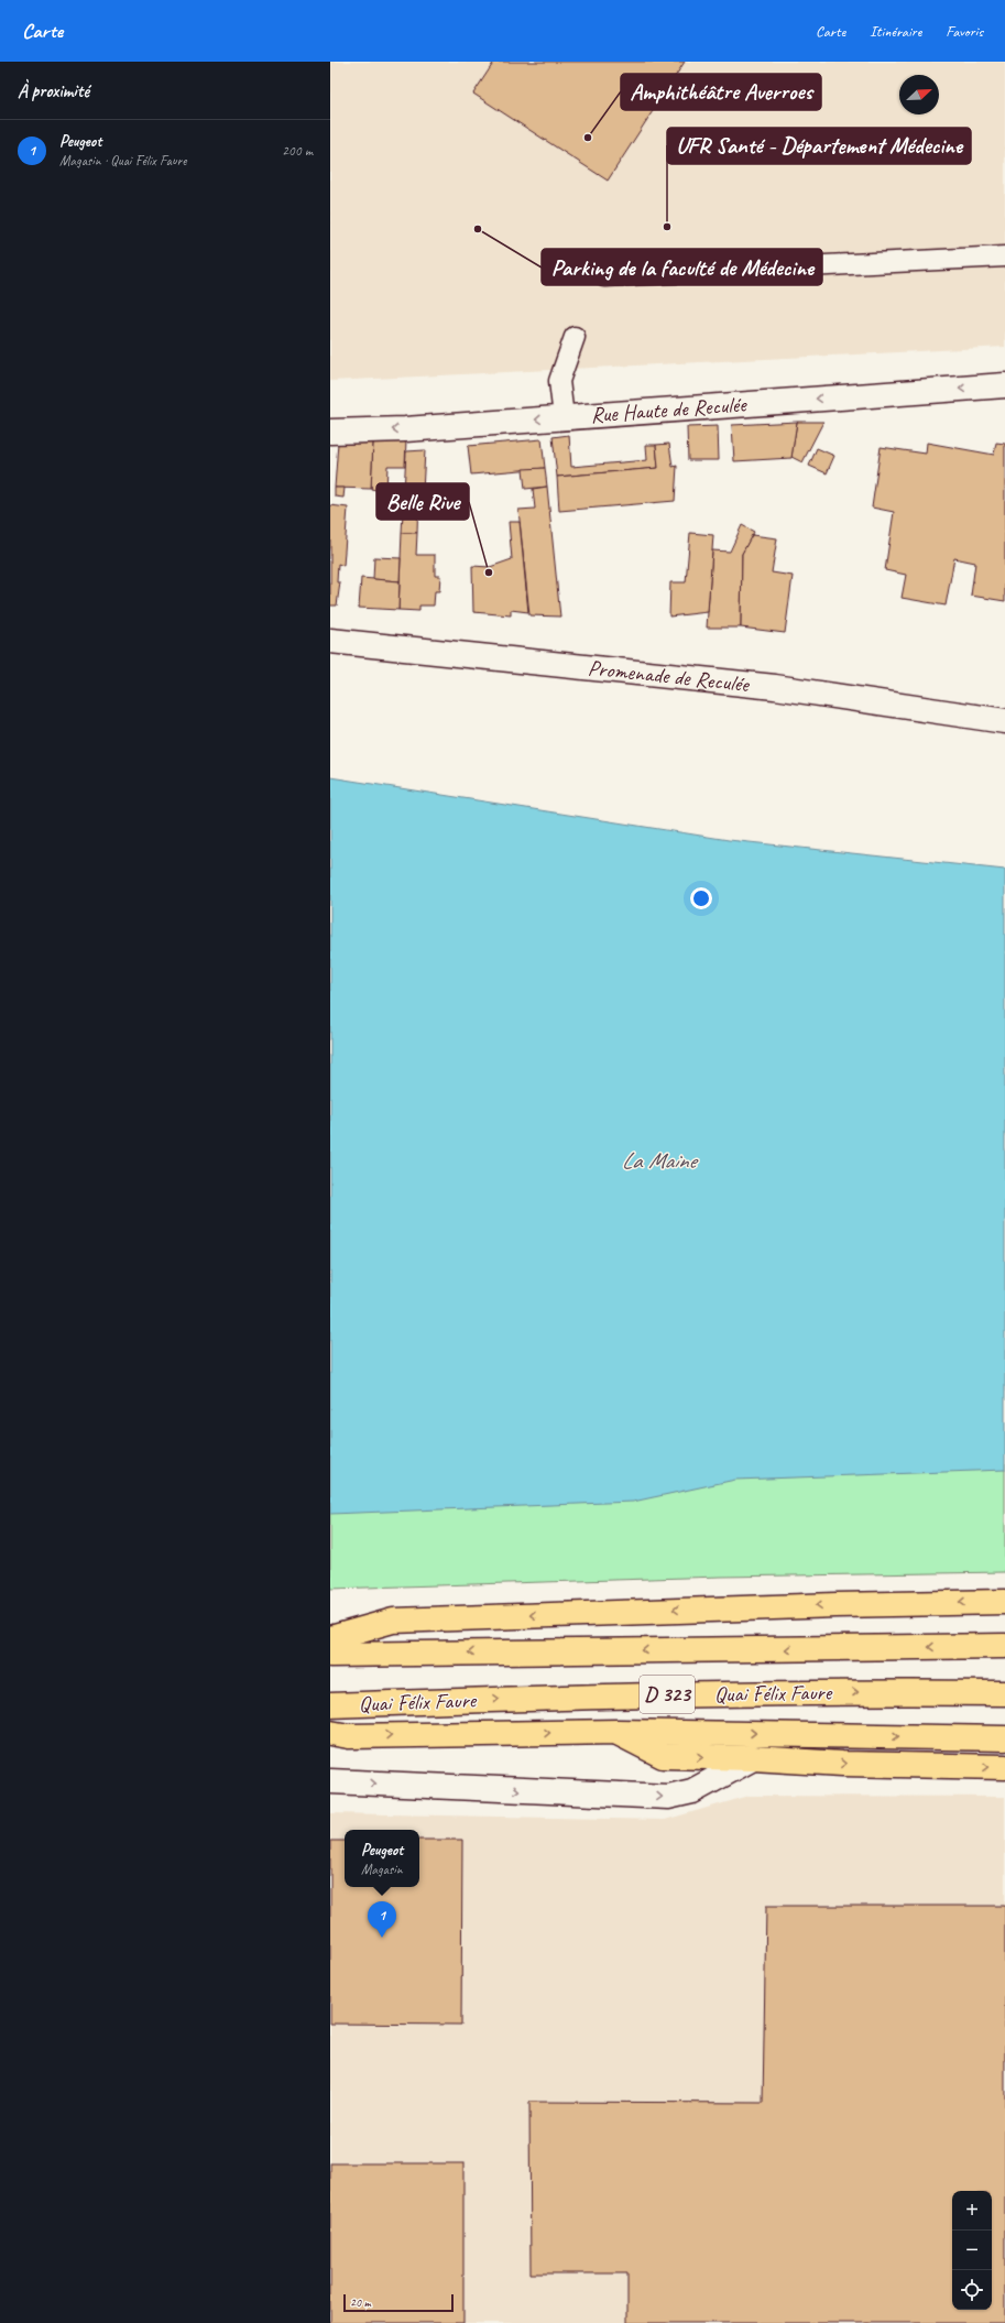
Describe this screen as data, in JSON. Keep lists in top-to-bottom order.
{
  "streets": {
    "highway": ["Quai Félix Faure", "D 323"],
    "street": ["Rue Haute de Reculée", "Promenade de Reculée"]
  },
  "one_way": ["Rue Haute de Reculée"],
  "water": ["La Maine"],
  "places": [
    "Amphithéâtre Averroes",
    "UFR Santé - Département Médecine",
    "Parking de la faculté de Médecine",
    "Belle Rive"
  ],
  "scale_bar": "20 m",
  "north": "top right",
  "page": {
    "header": "Carte",
    "nav": ["Carte", "Itinéraire", "Favoris"],
    "heading": "À proximité",
    "list": [
      {
        "mark": "1",
        "name": "Peugeot",
        "note": "Magasin · Quai Félix Faure",
        "value": "200 m"
      }
    ],
    "popup": ["Peugeot", "Magasin"],
    "pins": "1",
    "map_buttons": ["+", "−"],
    "scale": "20 m"
  }
}
